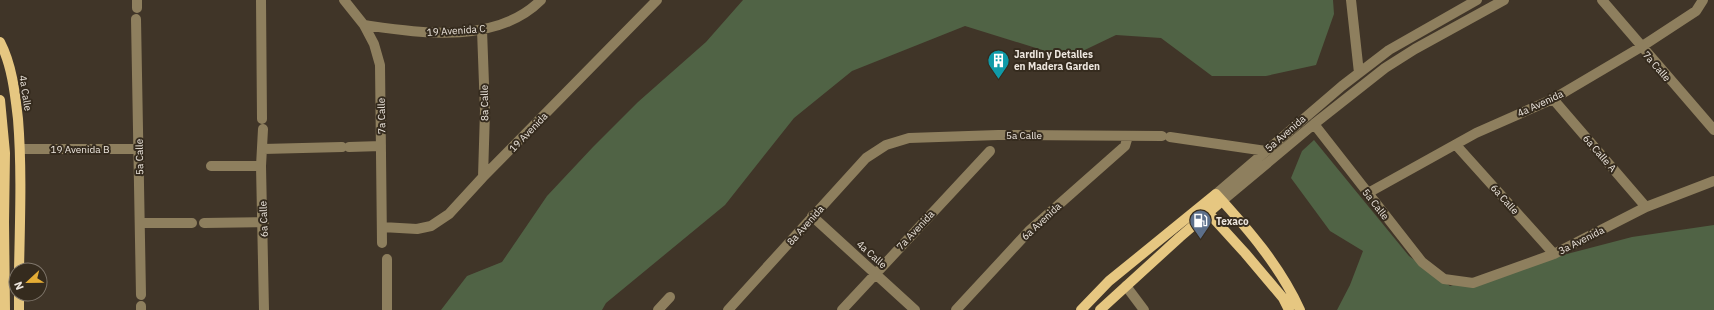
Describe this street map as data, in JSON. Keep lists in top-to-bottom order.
{
  "streets": {
    "main road": ["4a Calle", "5a Avenida"],
    "street": [
      "19 Avenida C",
      "7a Calle",
      "8a Calle",
      "4a Avenida",
      "19 Avenida",
      "5a Calle",
      "19 Avenida B",
      "6a Calle A",
      "6a Calle",
      "6a Avenida",
      "8a Avenida",
      "7a Avenida",
      "3a Avenida"
    ]
  },
  "crossings": [
    ["19 Avenida C", "7a Calle"],
    ["19 Avenida C", "8a Calle"],
    ["7a Calle", "4a Avenida"],
    ["7a Calle", "19 Avenida"],
    ["4a Calle", "19 Avenida B"],
    ["4a Calle", "8a Avenida"],
    ["4a Calle", "7a Avenida"],
    ["8a Calle", "19 Avenida"],
    ["4a Avenida", "5a Calle"],
    ["4a Avenida", "6a Calle A"],
    ["4a Avenida", "6a Calle"],
    ["5a Avenida", "5a Calle"],
    ["5a Calle", "19 Avenida B"],
    ["5a Calle", "6a Avenida"],
    ["5a Calle", "8a Avenida"],
    ["5a Calle", "3a Avenida"],
    ["6a Calle A", "3a Avenida"],
    ["6a Calle", "3a Avenida"]
  ],
  "places": {
    "building": ["Jardin y Detalles en Madera Garden"],
    "fuel station": ["Texaco"]
  },
  "north": "left"
}
